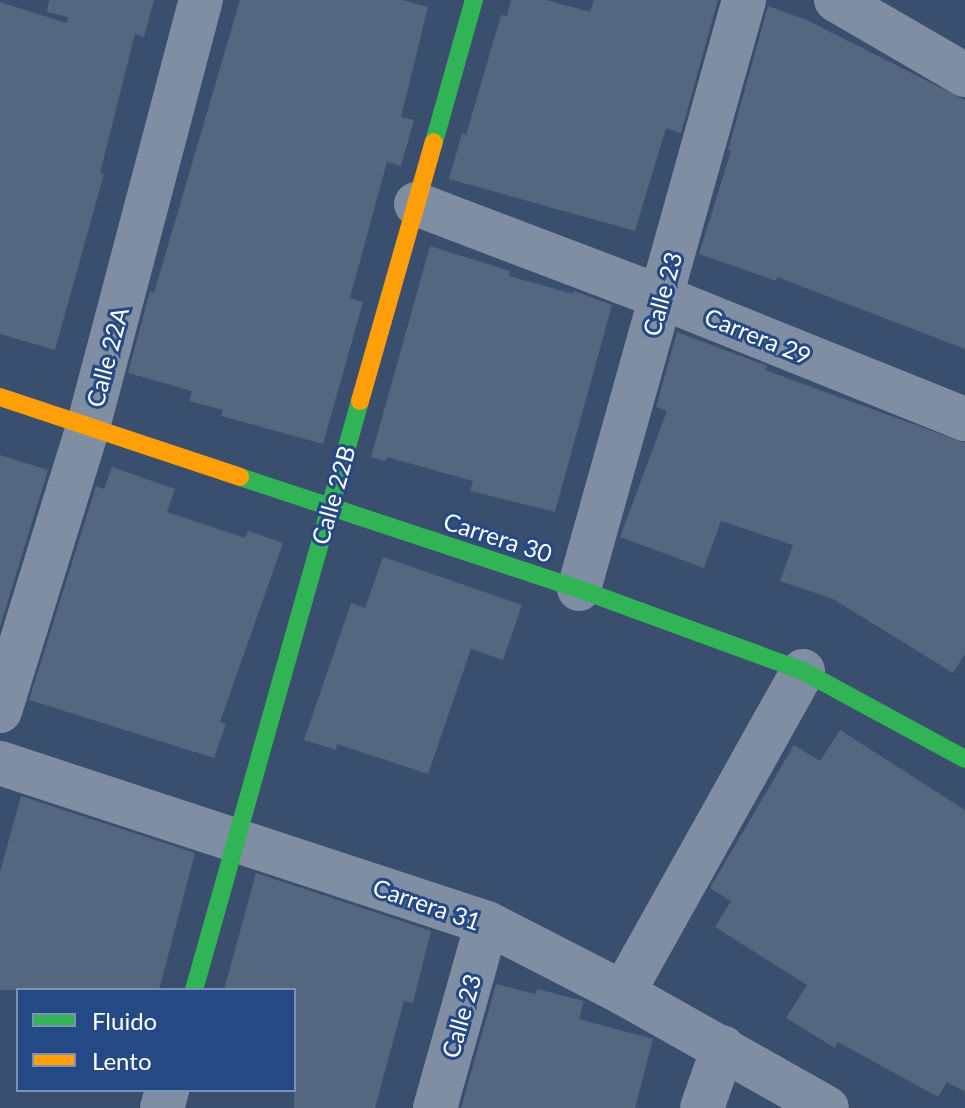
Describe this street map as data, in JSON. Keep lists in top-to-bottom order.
{
  "streets": {
    "street": [
      "Calle 23",
      "Carrera 29",
      "Calle 22A",
      "Calle 22B",
      "Carrera 30",
      "Carrera 31"
    ]
  },
  "crossings": [
    ["Calle 23", "Carrera 29"],
    ["Calle 23", "Carrera 30"],
    ["Calle 23", "Carrera 31"],
    ["Carrera 29", "Calle 22B"],
    ["Calle 22A", "Carrera 30"],
    ["Calle 22B", "Carrera 30"],
    ["Calle 22B", "Carrera 31"]
  ],
  "legend": ["Fluido", "Lento"]
}
